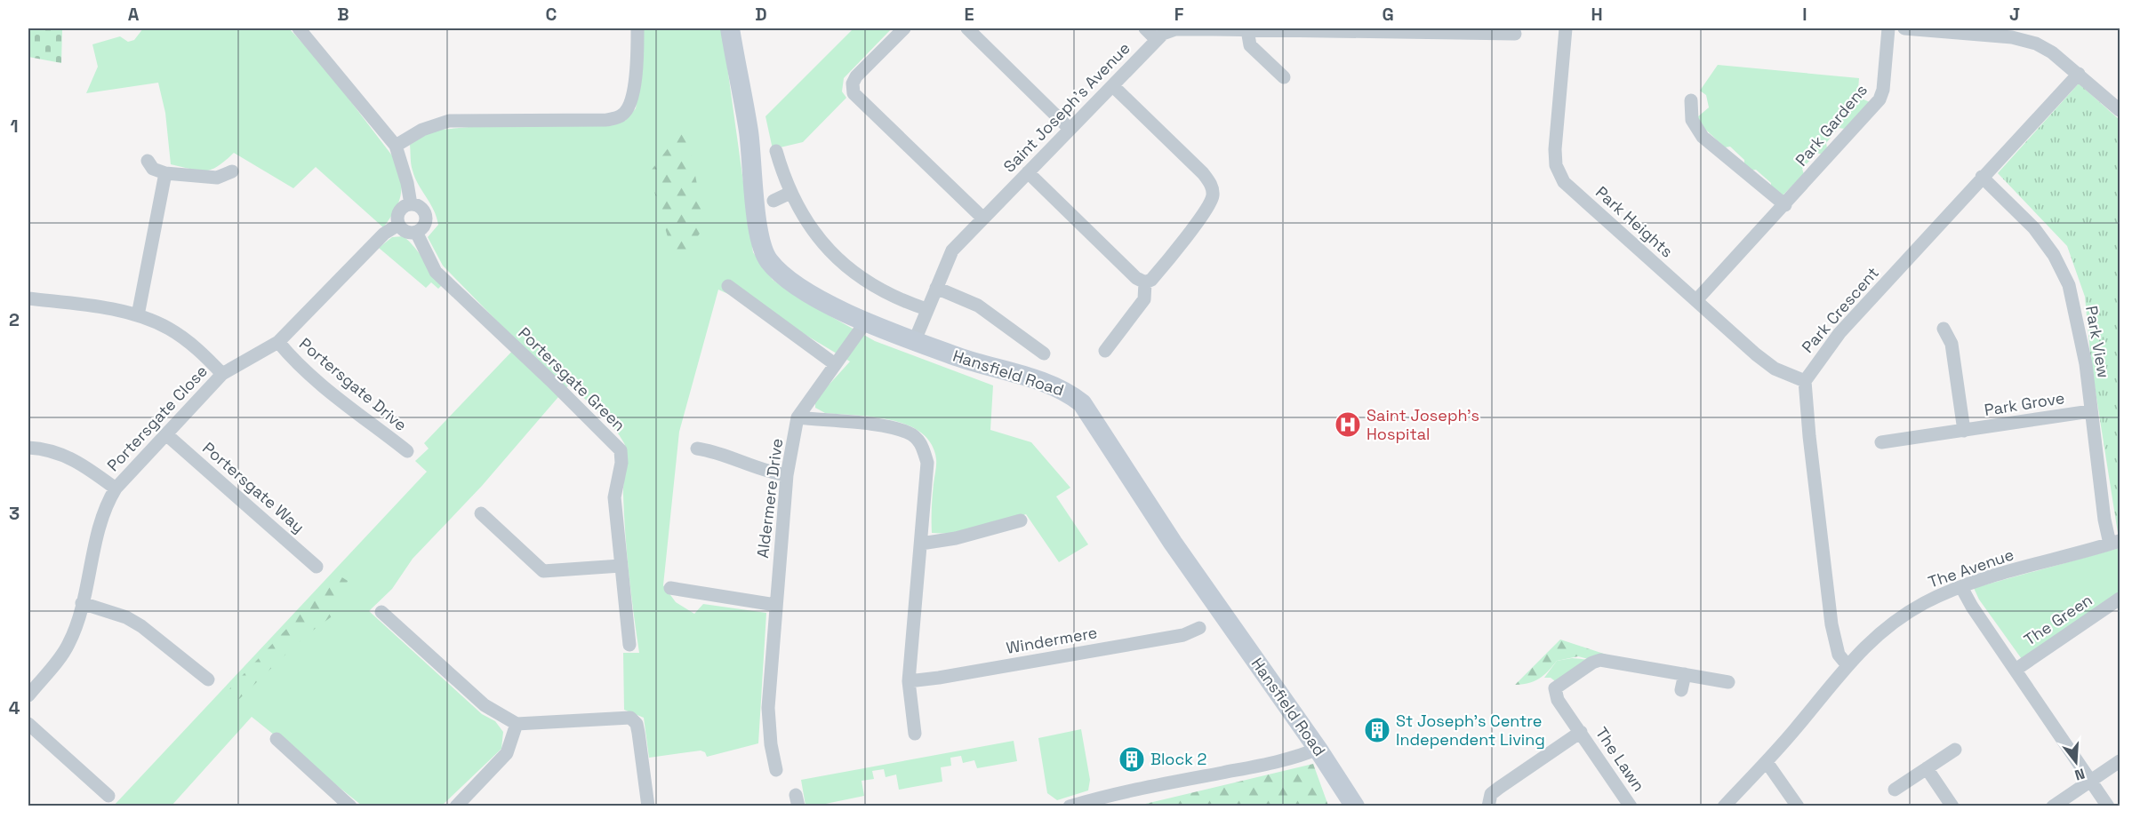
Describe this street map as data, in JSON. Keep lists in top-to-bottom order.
{
  "streets": {
    "street": [
      "Saint Joseph's Avenue",
      "Park Gardens",
      "Park Heights",
      "Park Crescent",
      "Park View",
      "Hansfield Road",
      "Portersgate Green",
      "Portersgate Drive",
      "Park Grove",
      "Portersgate Close",
      "Portersgate Way",
      "Aldermere Drive",
      "The Avenue",
      "The Green",
      "Windermere",
      "The Lawn"
    ]
  },
  "crossings": [
    ["Saint Joseph's Avenue", "Hansfield Road"],
    ["Park Gardens", "Park Heights"],
    ["Park Heights", "Park Crescent"],
    ["Park Crescent", "Park View"],
    ["Park View", "Park Grove"],
    ["Park View", "The Avenue"],
    ["Hansfield Road", "Aldermere Drive"],
    ["Portersgate Green", "Portersgate Close"],
    ["Portersgate Drive", "Portersgate Close"],
    ["Portersgate Close", "Portersgate Way"]
  ],
  "places": {
    "hospital": ["Saint Joseph's Hospital"],
    "building": ["St Joseph's Centre Independent Living", "Block 2"]
  },
  "north": "bottom",
  "grid": {
    "columns": [
      "A",
      "B",
      "C",
      "D",
      "E",
      "F",
      "G",
      "H",
      "I",
      "J"
    ],
    "rows": [
      "1",
      "2",
      "3",
      "4"
    ]
  }
}
